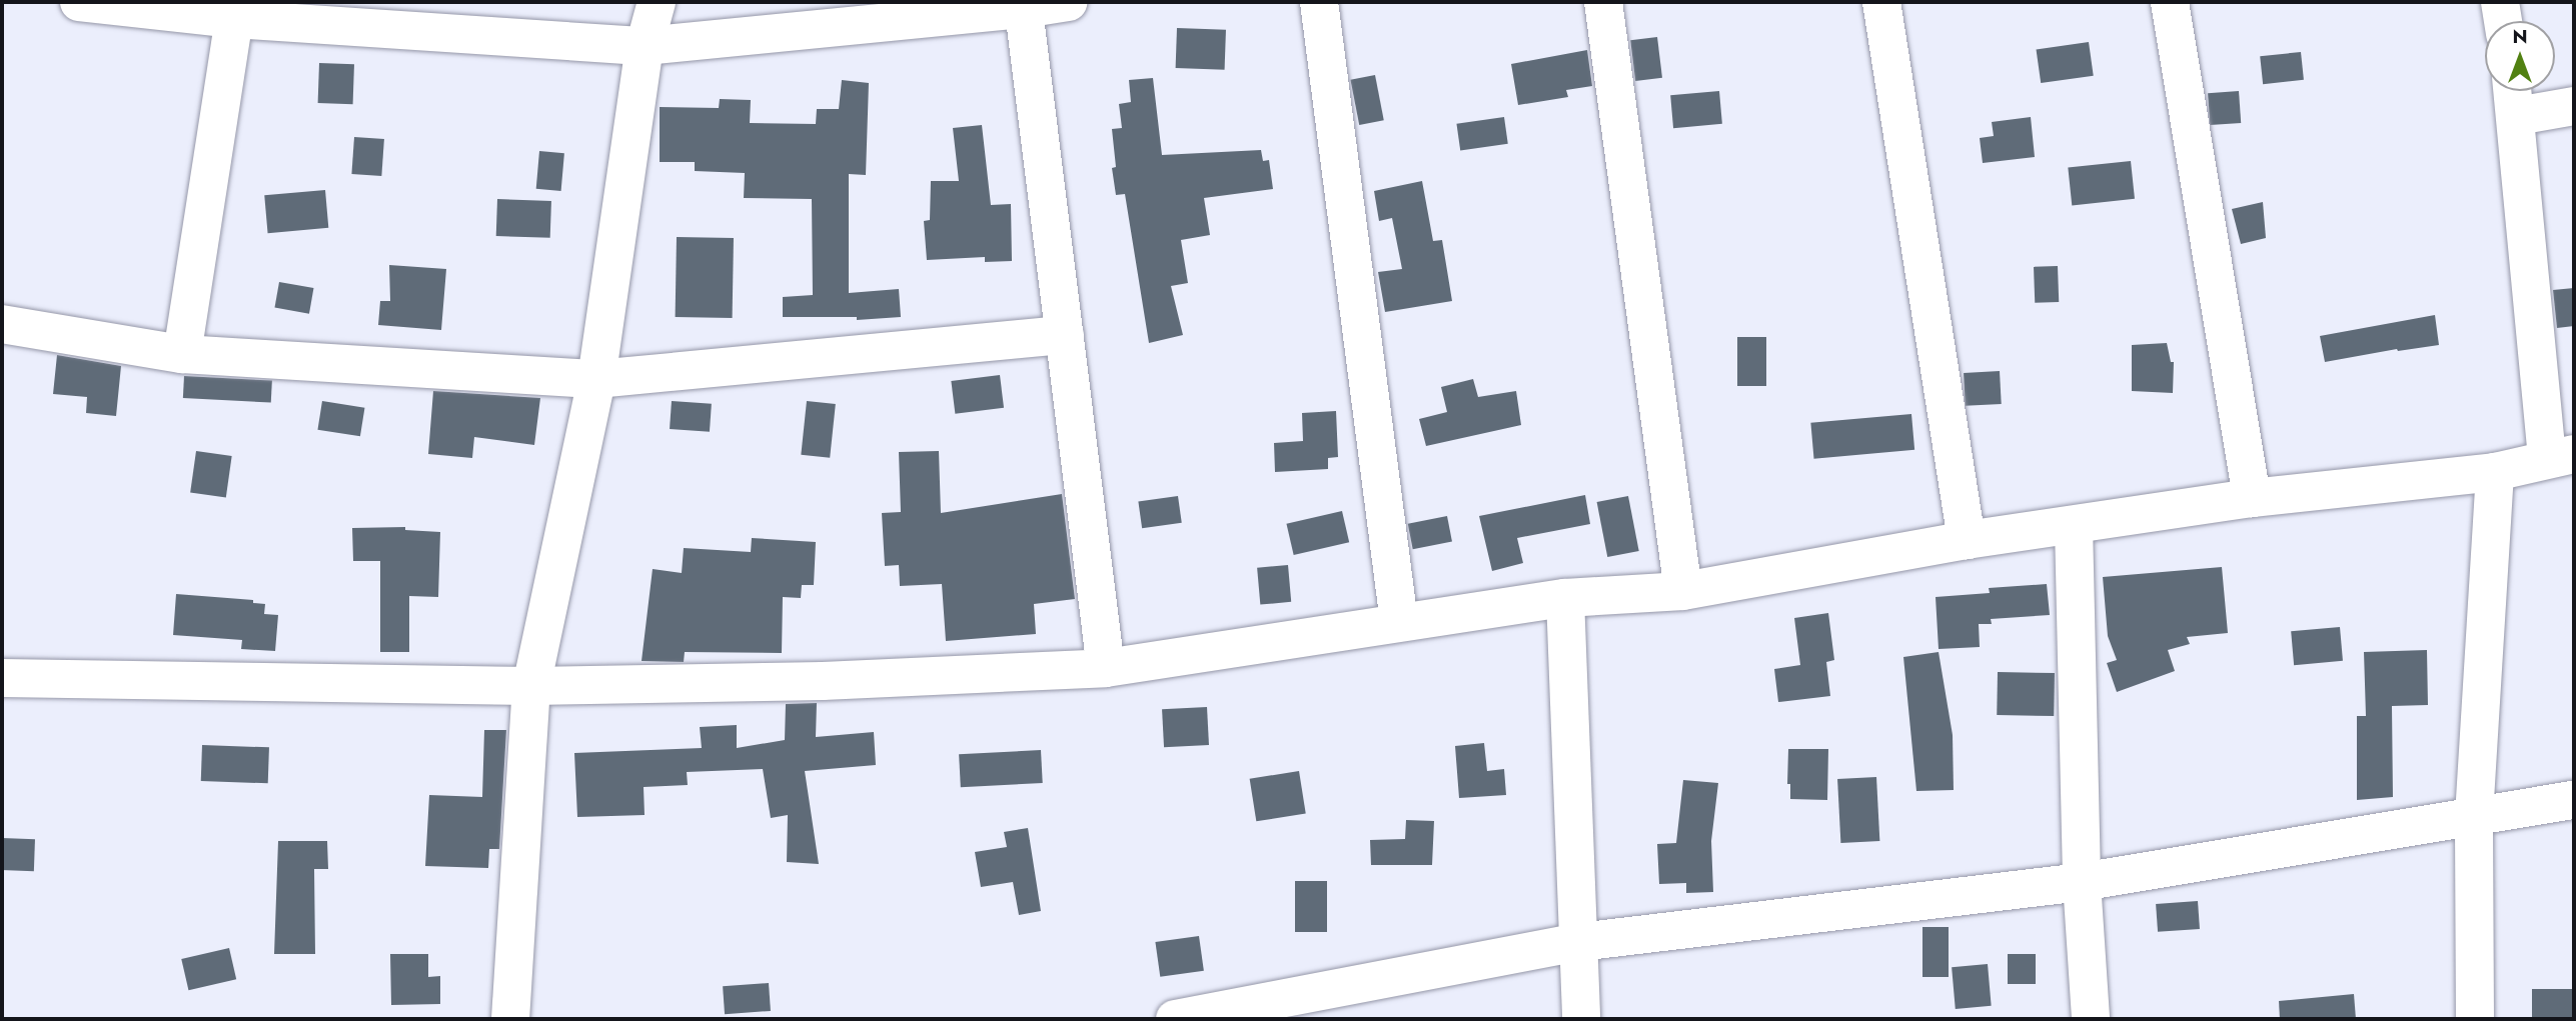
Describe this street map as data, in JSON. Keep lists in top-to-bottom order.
{
  "north": "top"
}
